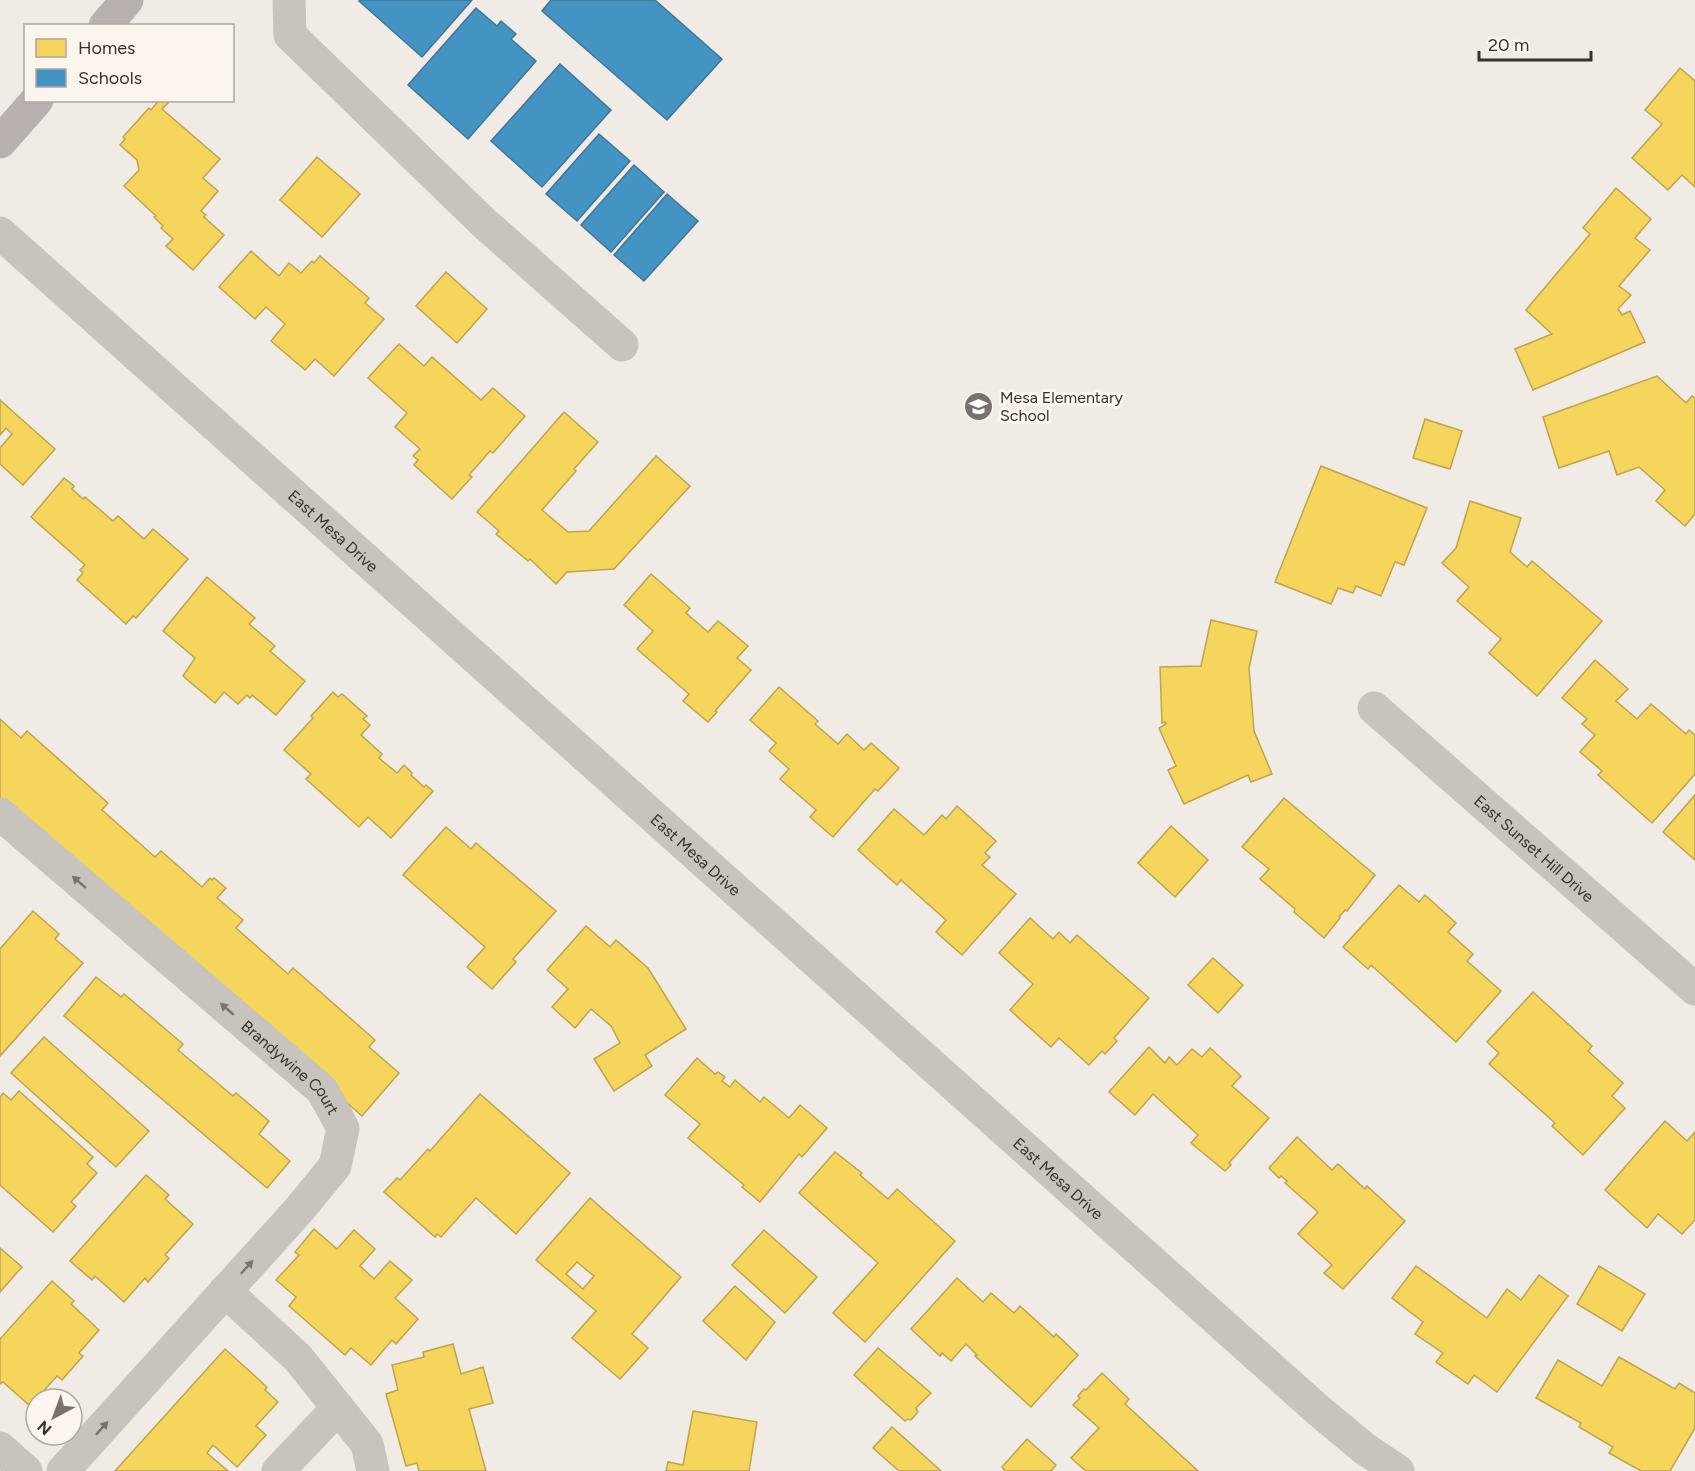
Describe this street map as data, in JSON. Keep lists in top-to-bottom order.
{
  "streets": {
    "street": ["East Mesa Drive", "East Sunset Hill Drive", "Brandywine Court"]
  },
  "places": {
    "school or university": ["Mesa Elementary School"]
  },
  "legend": ["Homes", "Schools"],
  "scale_bar": "20 m",
  "north": "bottom left"
}
